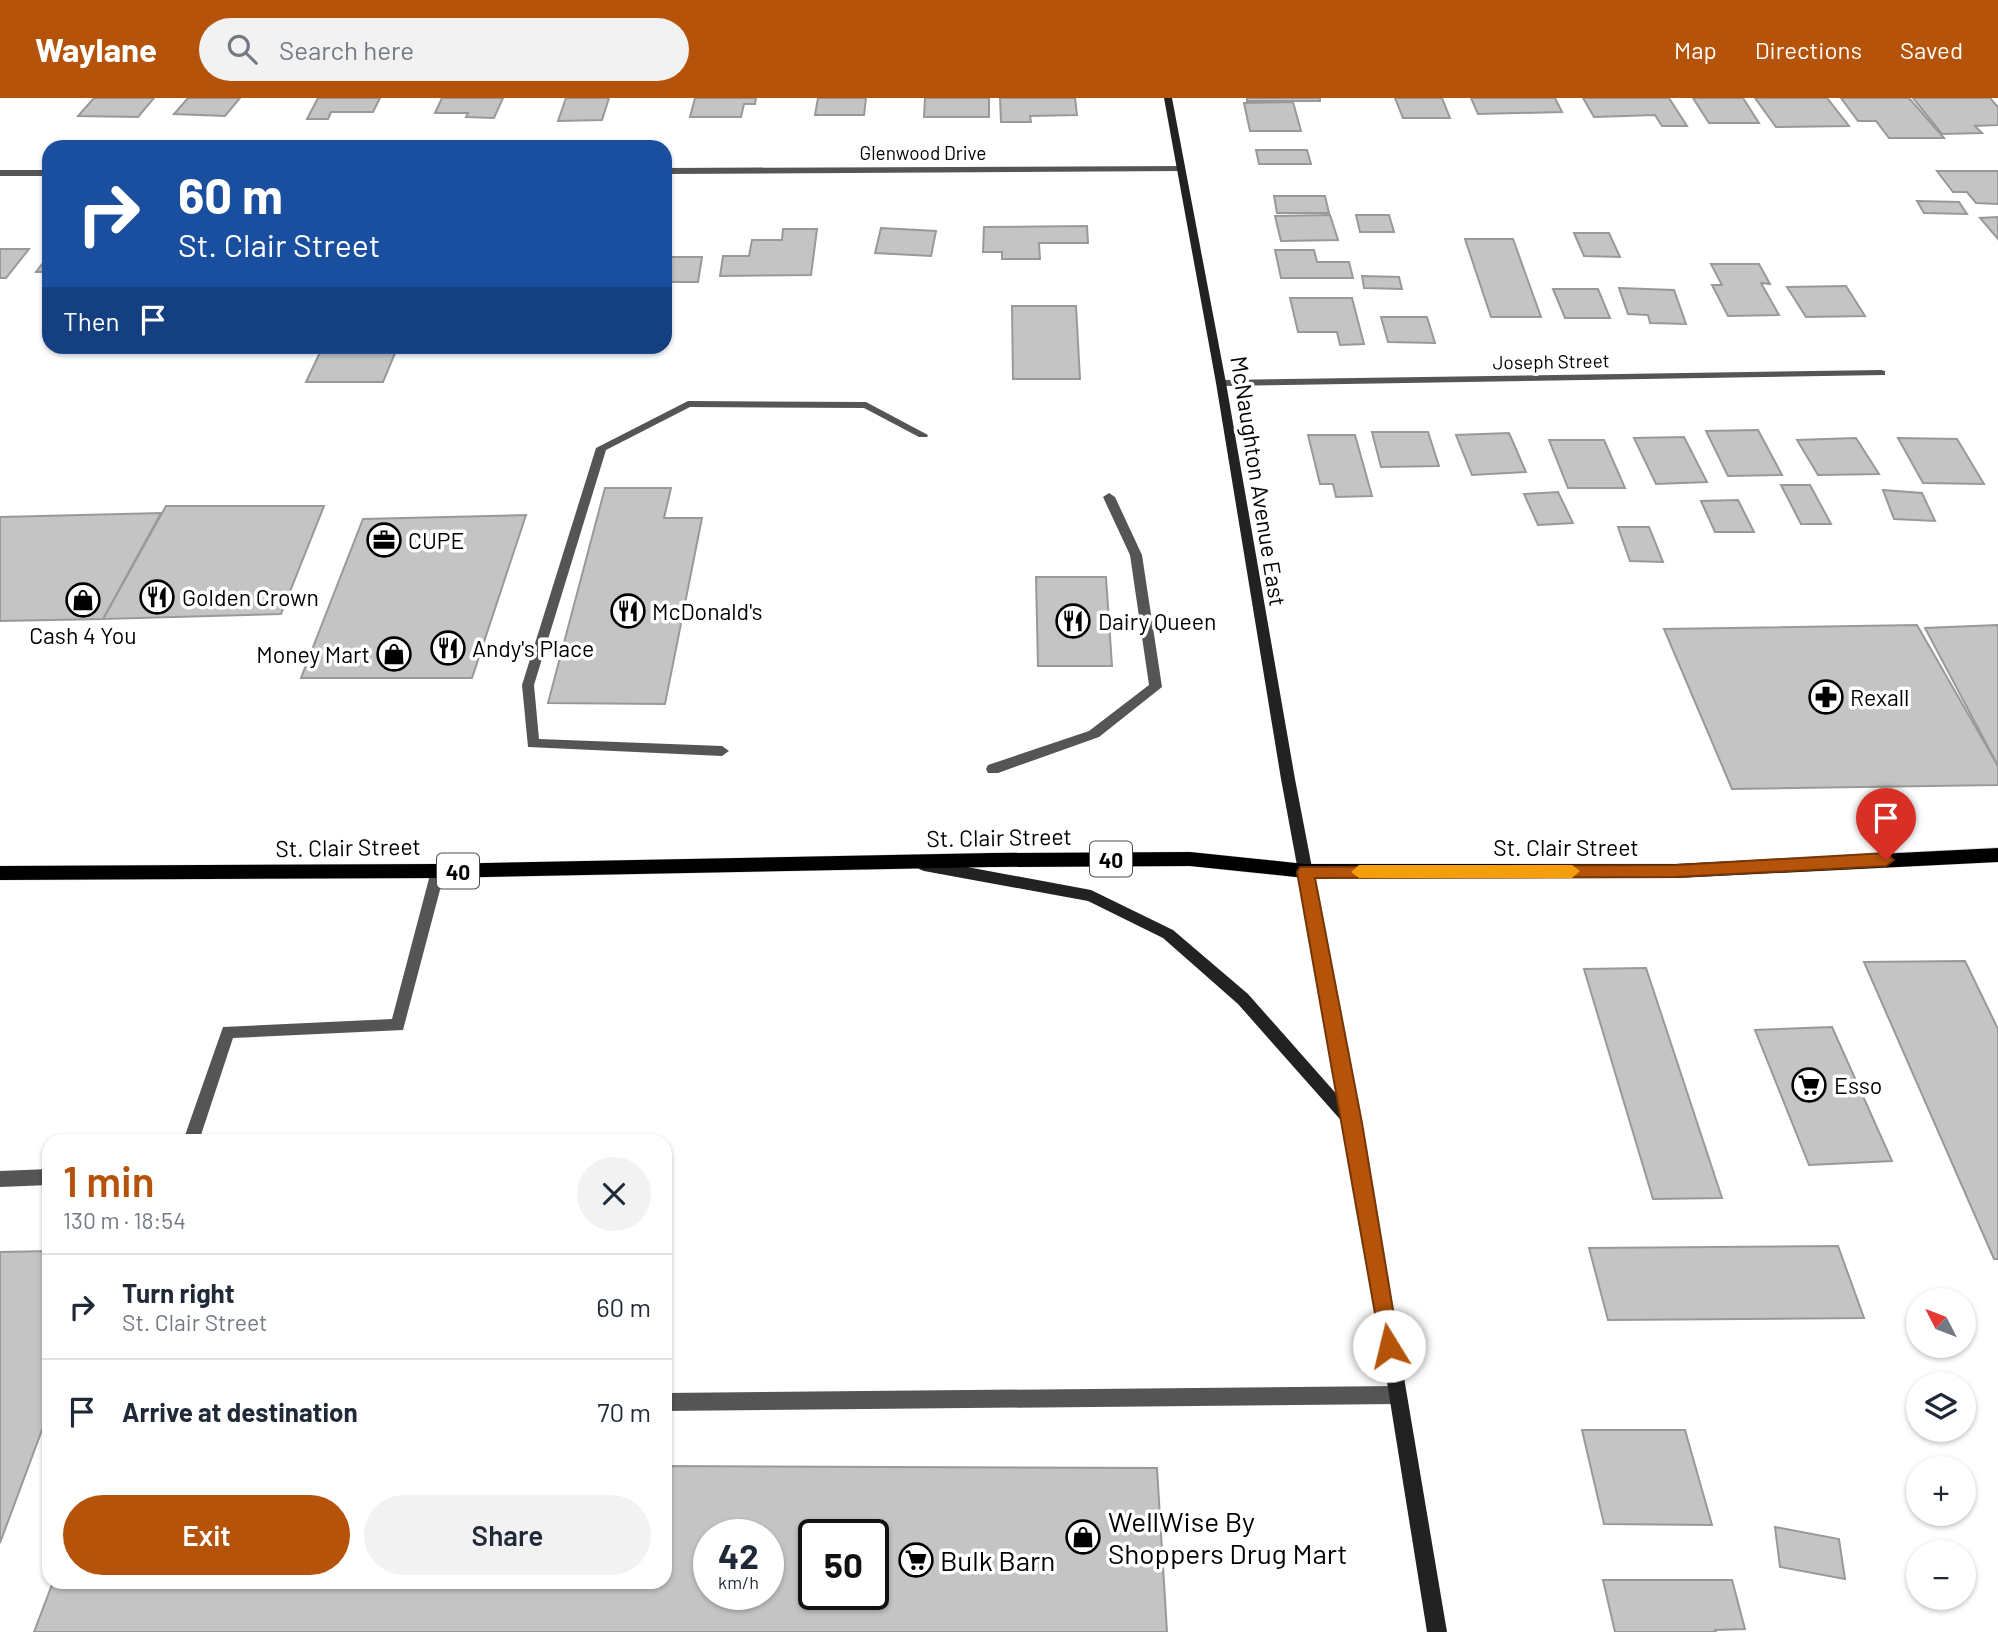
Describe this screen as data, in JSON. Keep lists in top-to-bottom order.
{
  "streets": {
    "main road": ["McNaughton Avenue East", "St. Clair Street", "40"],
    "street": ["Glenwood Drive", "Joseph Street"]
  },
  "crossings": [
    ["Glenwood Drive", "McNaughton Avenue East"],
    ["Joseph Street", "McNaughton Avenue East"],
    ["McNaughton Avenue East", "St. Clair Street"]
  ],
  "places": {
    "office": ["CUPE"],
    "restaurant": [
      "Golden Crown",
      "McDonald's",
      "Dairy Queen",
      "Andy's Place"
    ],
    "shop": ["Cash 4 You", "Money Mart", "WellWise By Shoppers Drug Mart"],
    "pharmacy": ["Rexall"],
    "supermarket": ["Esso", "Bulk Barn"]
  },
  "north": "top left",
  "page": {
    "header": "Waylane",
    "search": "Search here",
    "nav": ["Map", "Directions", "Saved"],
    "turn": ["60 m", "St. Clair Street"],
    "then": "Then",
    "heading": ["1 min", "130 m · 18:54"],
    "list": [
      {
        "name": "Turn right",
        "note": "St. Clair Street",
        "value": "60 m"
      },
      {
        "name": "Arrive at destination",
        "value": "70 m"
      }
    ],
    "map_buttons": ["+", "−"],
    "buttons": ["Exit", "Share"],
    "speed": "42 km/h",
    "limit": "50"
  }
}
